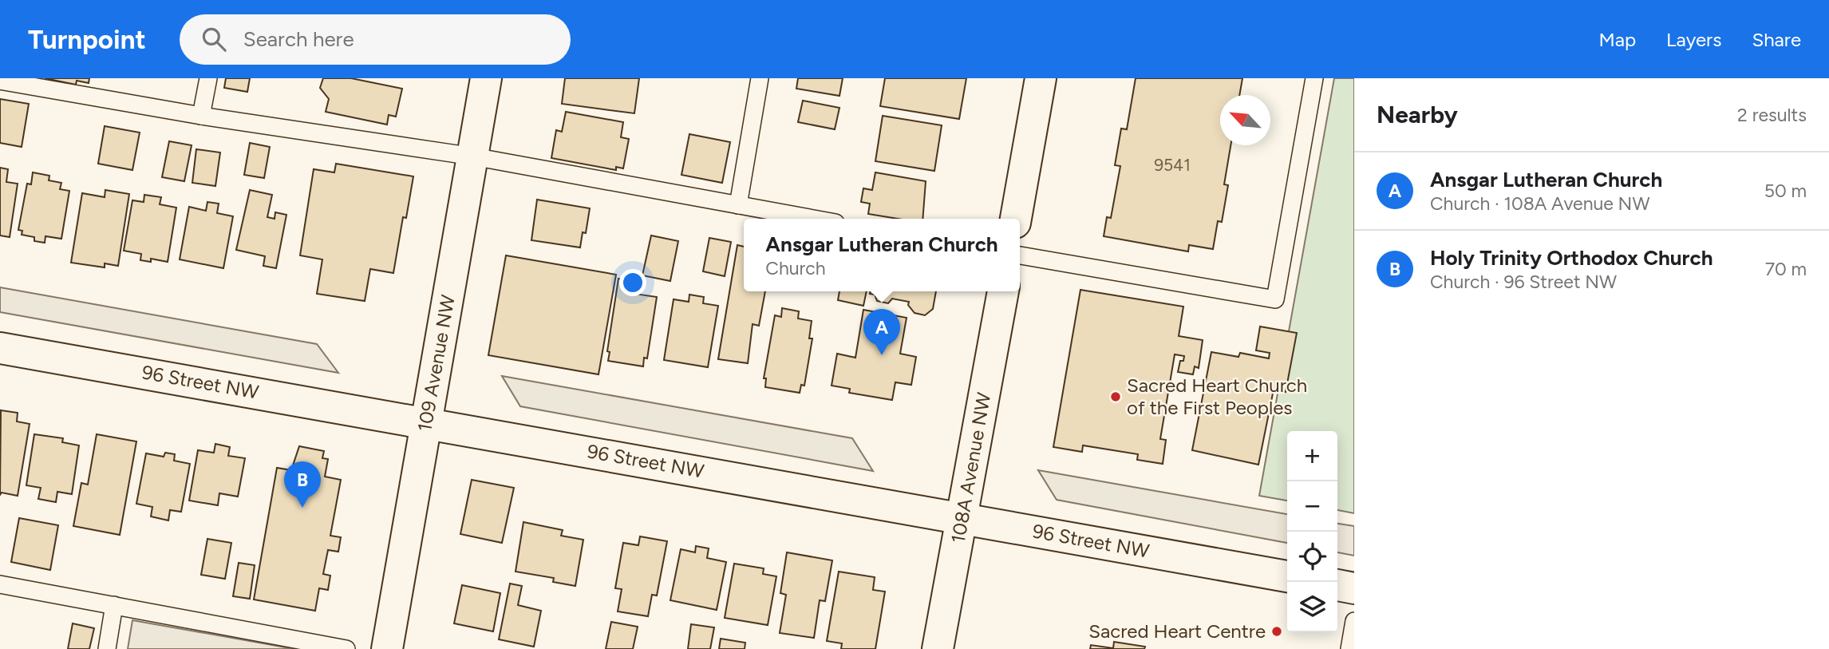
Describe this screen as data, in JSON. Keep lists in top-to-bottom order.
{
  "streets": {
    "street": ["109 Avenue NW", "96 Street NW", "108A Avenue NW"]
  },
  "crossings": [
    ["109 Avenue NW", "96 Street NW"],
    ["96 Street NW", "108A Avenue NW"]
  ],
  "places": ["Sacred Heart Church of the First Peoples", "Sacred Heart Centre"],
  "house_numbers": ["9541"],
  "north": "top left",
  "page": {
    "header": "Turnpoint",
    "search": "Search here",
    "nav": ["Map", "Layers", "Share"],
    "heading": ["Nearby", "2 results"],
    "list": [
      {
        "mark": "A",
        "name": "Ansgar Lutheran Church",
        "note": "Church · 108A Avenue NW",
        "value": "50 m"
      },
      {
        "mark": "B",
        "name": "Holy Trinity Orthodox Church",
        "note": "Church · 96 Street NW",
        "value": "70 m"
      }
    ],
    "popup": ["Ansgar Lutheran Church", "Church"],
    "pins": ["A", "B"],
    "map_buttons": ["+", "−"]
  }
}
